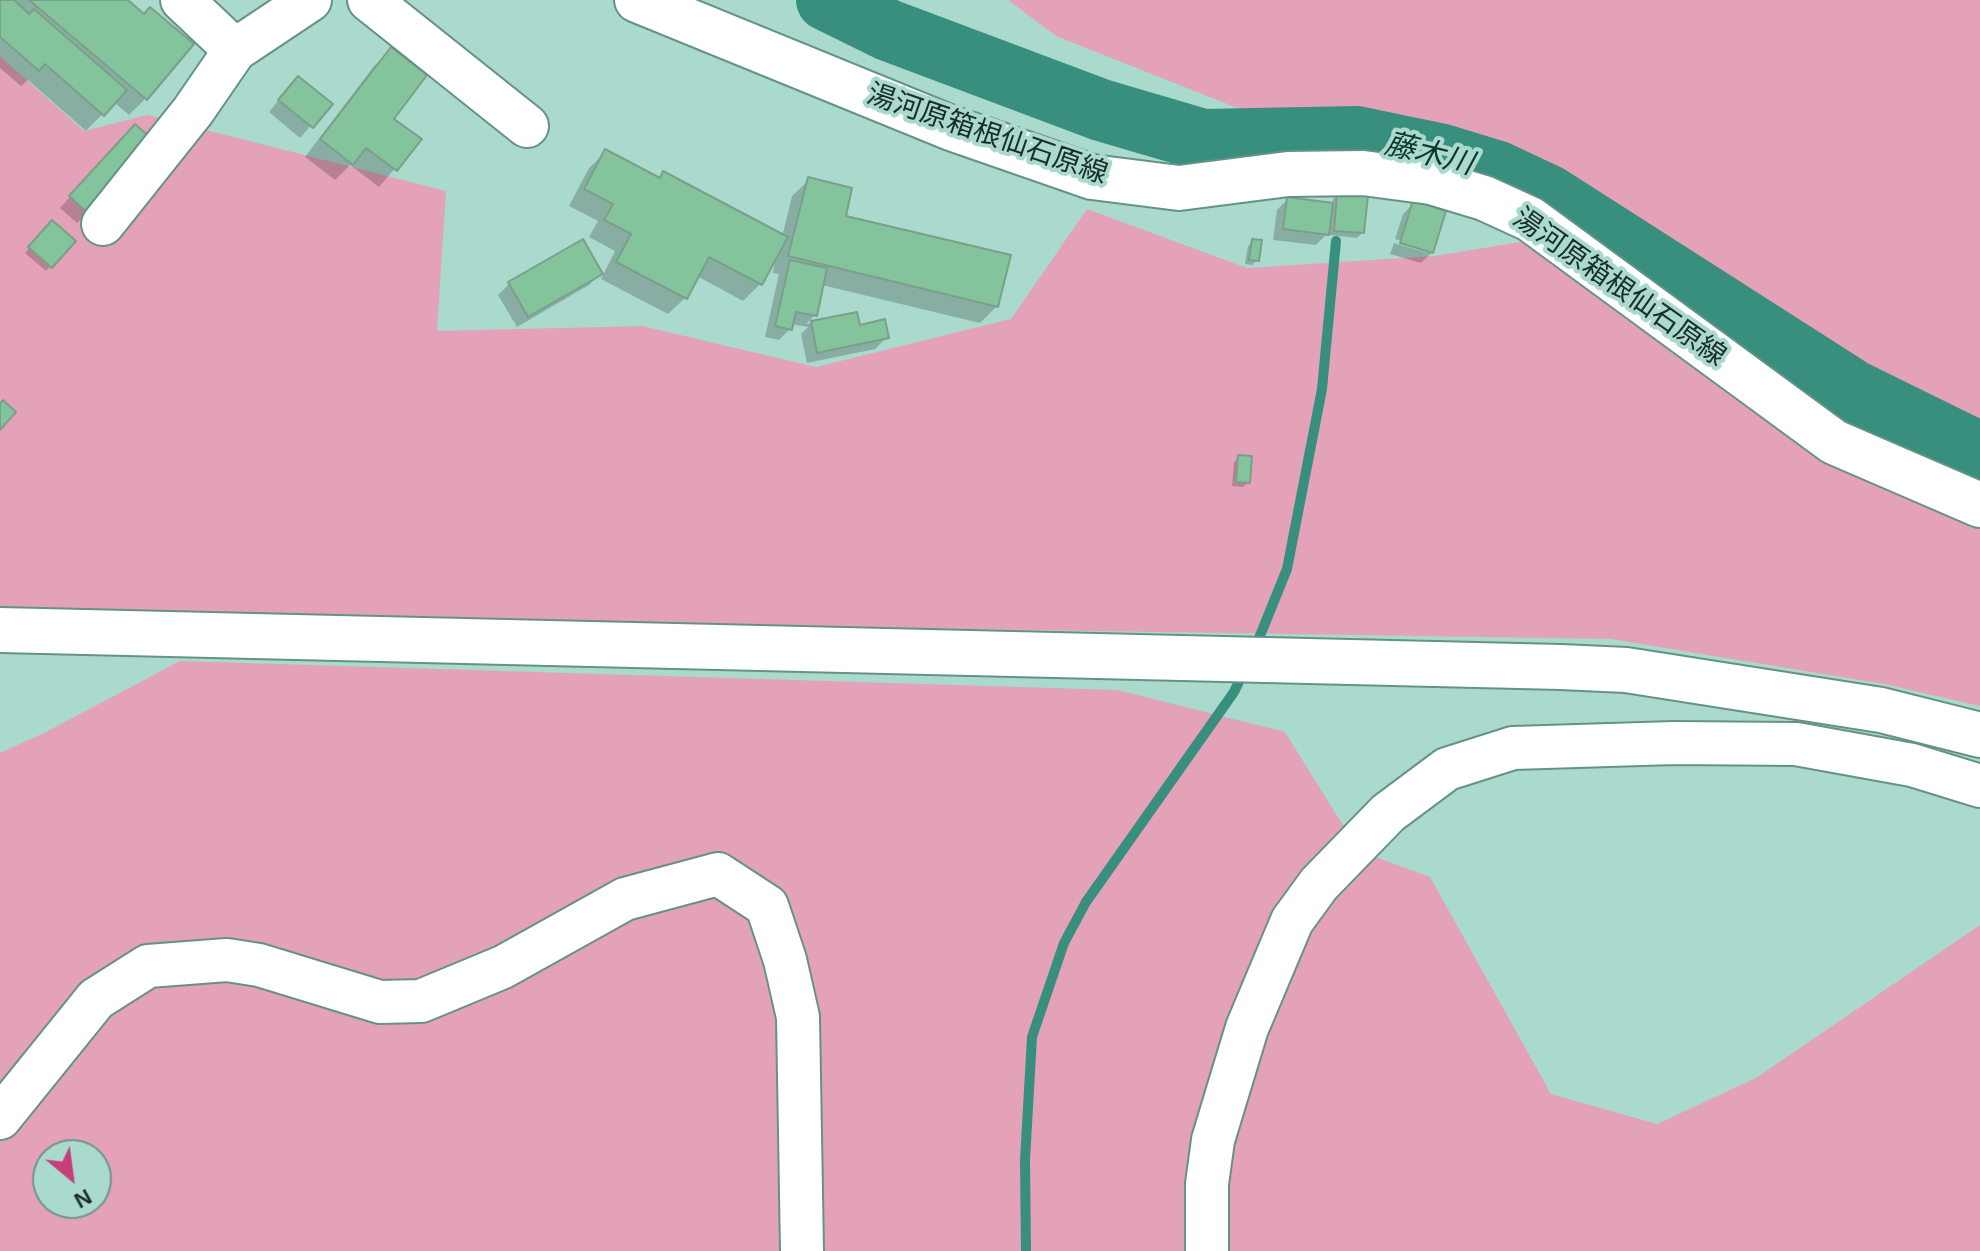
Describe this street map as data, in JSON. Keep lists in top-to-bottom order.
{
  "streets": {
    "street": ["湯河原箱根仙石原線"]
  },
  "water": ["藤木川"],
  "north": "bottom right"
}
